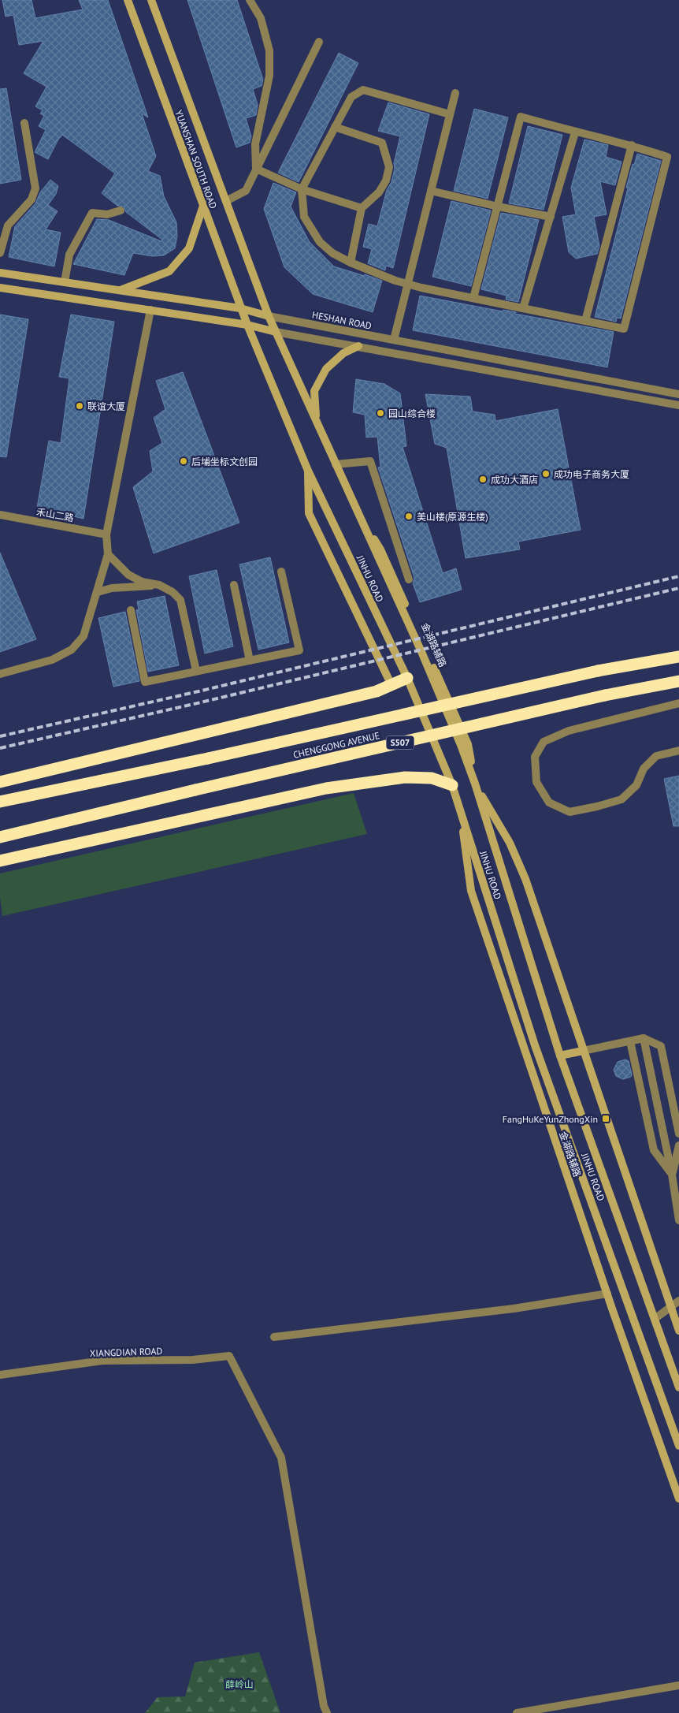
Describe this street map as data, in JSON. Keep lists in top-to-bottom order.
{
  "streets": {
    "highway": ["S507", "CHENGGONG AVENUE"],
    "main road": [
      "YUANSHAN SOUTH ROAD",
      "HESHAN ROAD",
      "JINHU ROAD",
      "金湖路辅路"
    ],
    "street": ["禾山二路", "XIANGDIAN ROAD"]
  },
  "crossings": [
    ["YUANSHAN SOUTH ROAD", "HESHAN ROAD"],
    ["YUANSHAN SOUTH ROAD", "JINHU ROAD"],
    ["HESHAN ROAD", "JINHU ROAD"],
    ["JINHU ROAD", "金湖路辅路"]
  ],
  "parks": ["薛岭山"],
  "places": {
    "other": [
      "联谊大厦",
      "园山综合楼",
      "后埔坐标文创园",
      "成功电子商务大厦",
      "成功大酒店",
      "美山楼(原源生楼)"
    ],
    "transit": ["FangHuKeYunZhongXin"]
  }
}
